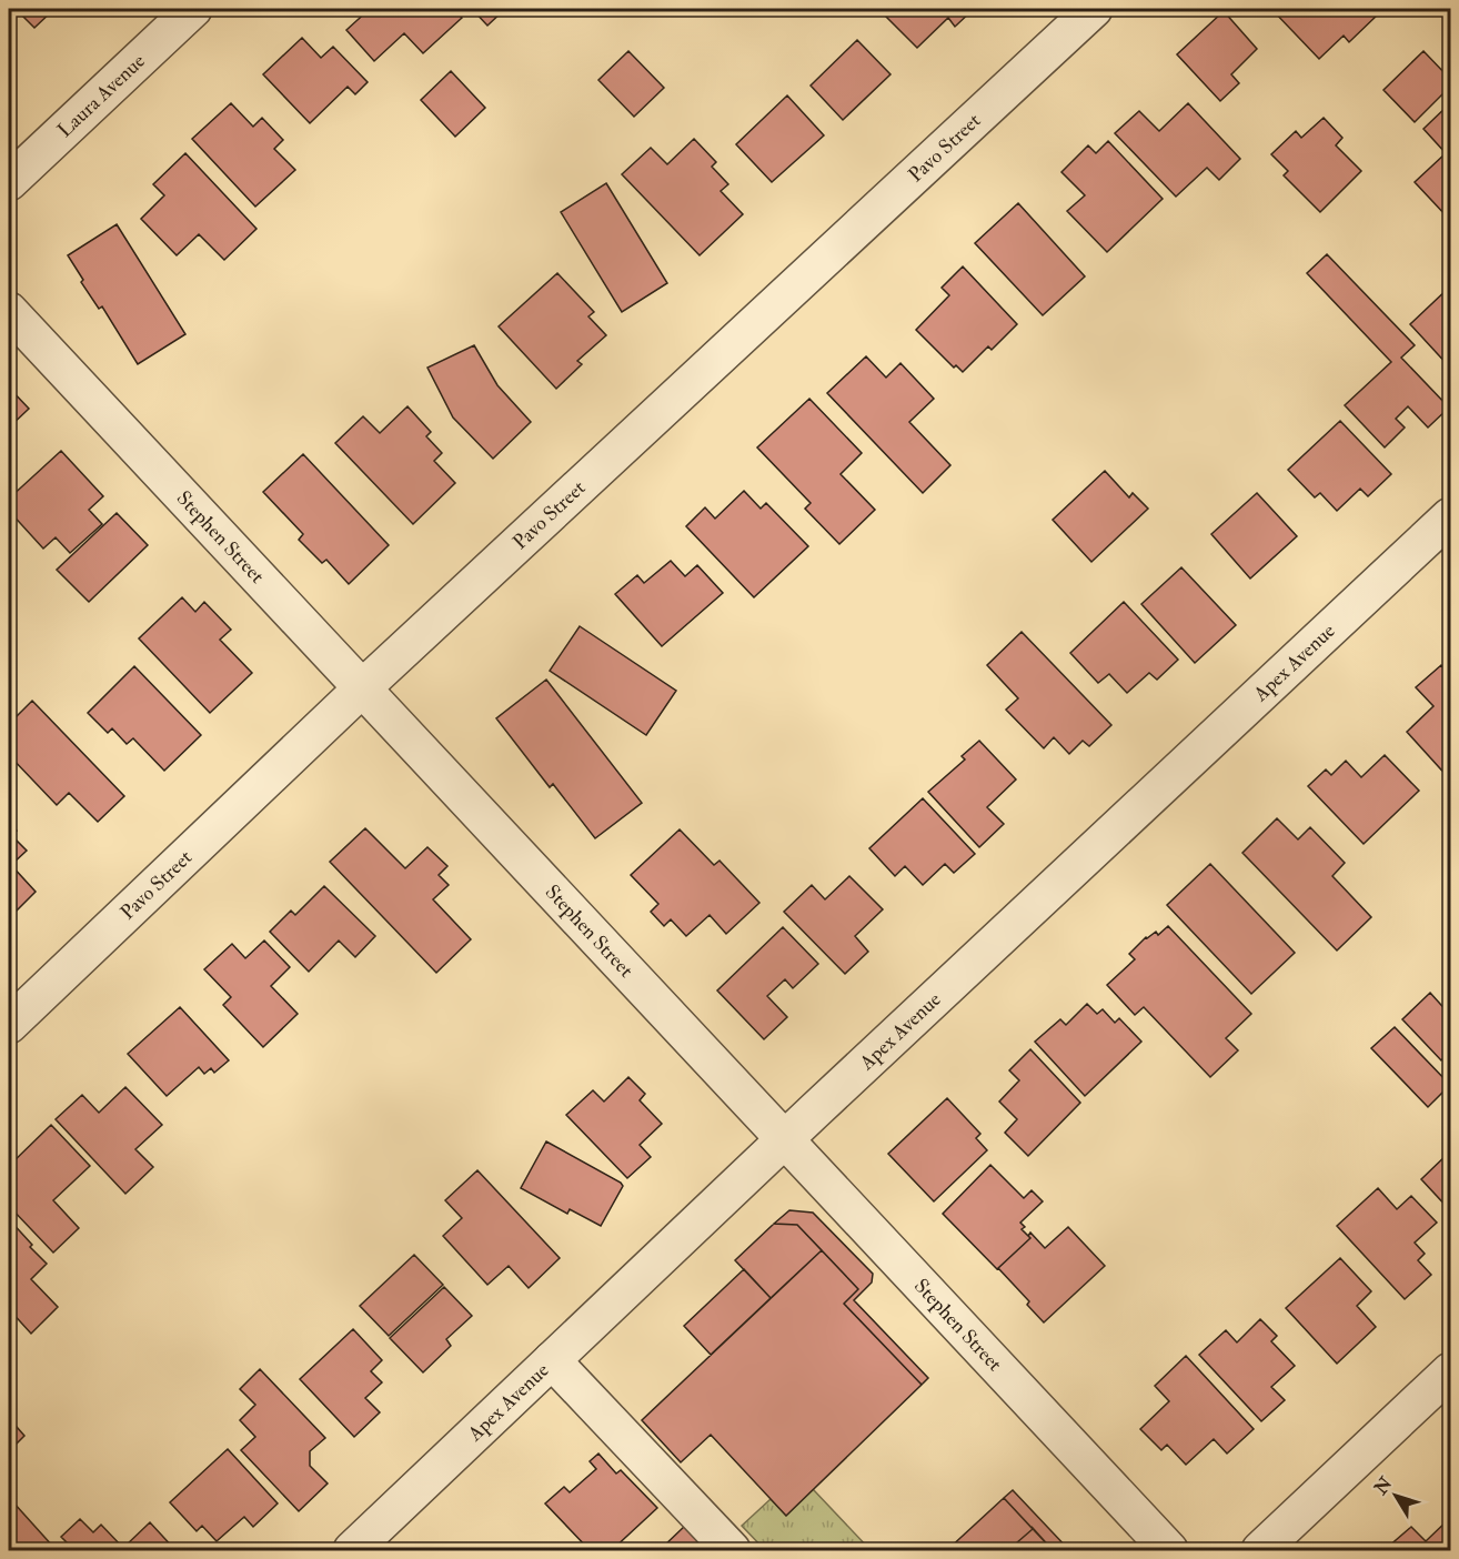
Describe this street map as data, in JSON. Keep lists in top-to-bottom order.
{
  "streets": {
    "street": [
      "Laura Avenue",
      "Pavo Street",
      "Stephen Street",
      "Apex Avenue"
    ]
  },
  "crossings": [
    ["Pavo Street", "Stephen Street"],
    ["Stephen Street", "Apex Avenue"]
  ],
  "north": "top left"
}
